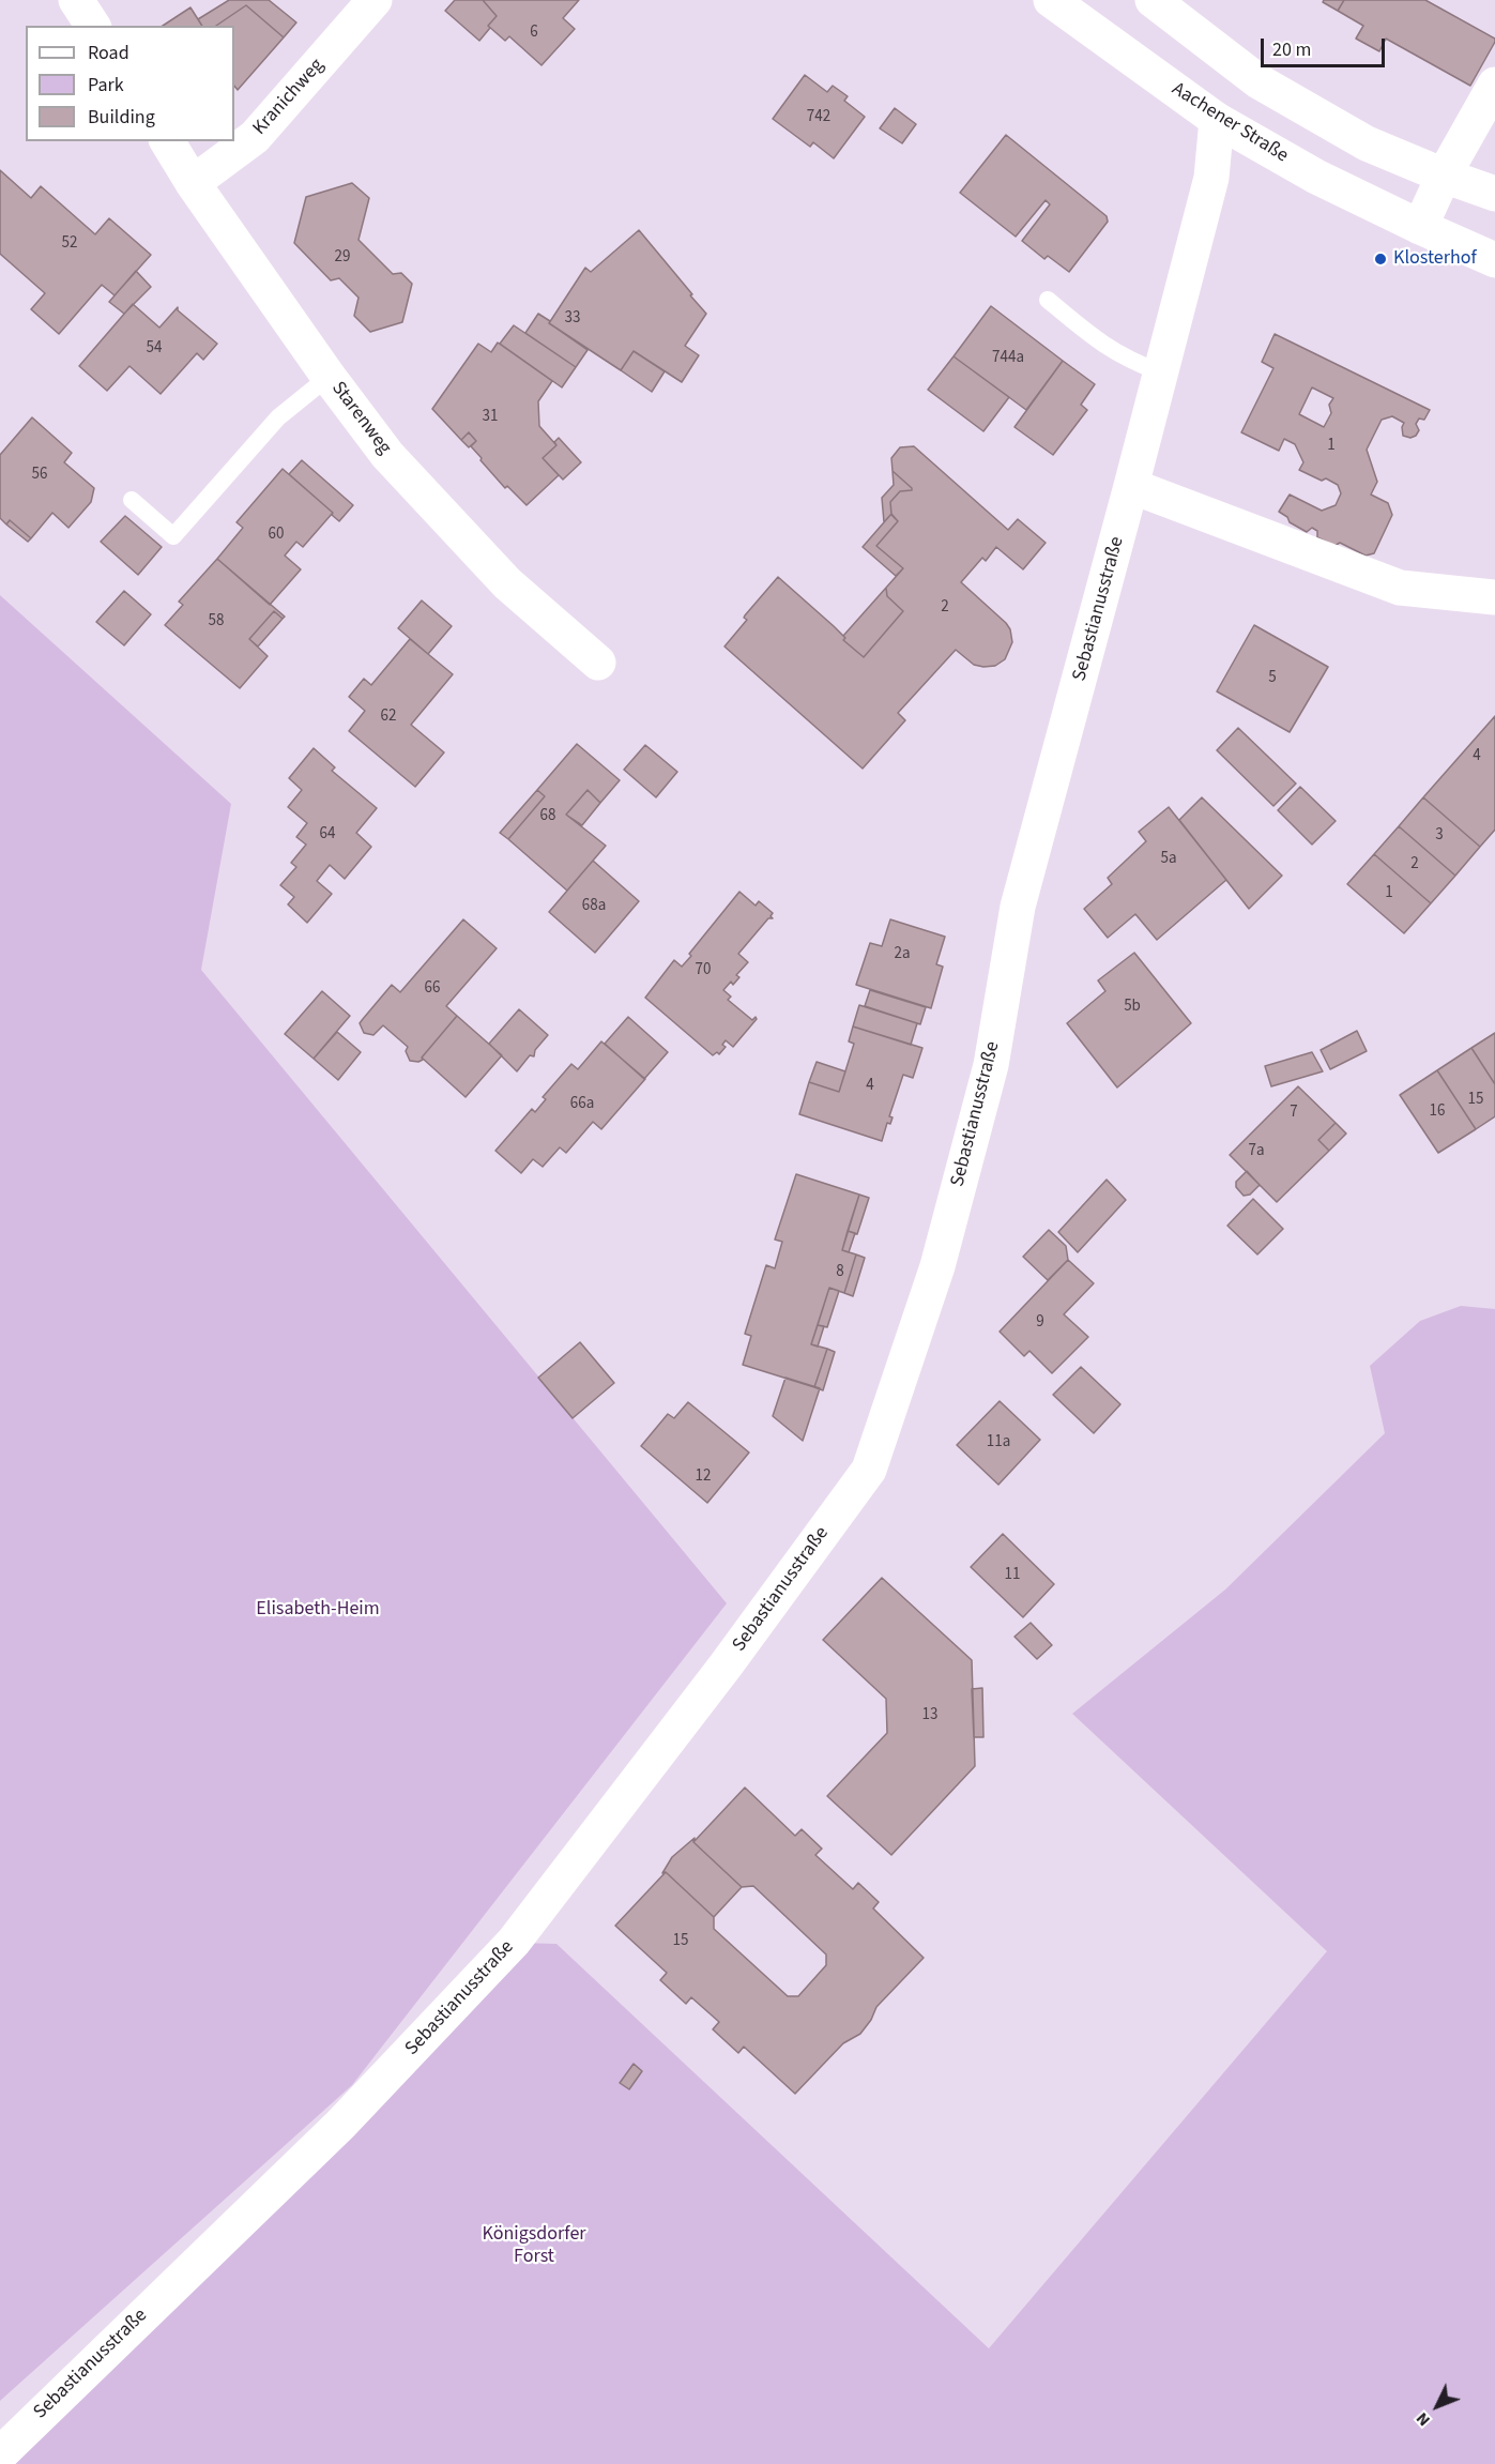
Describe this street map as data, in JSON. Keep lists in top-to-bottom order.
{
  "streets": {
    "street": [
      "Kranichweg",
      "Aachener Straße",
      "Starenweg",
      "Sebastianusstraße"
    ]
  },
  "crossings": [
    ["Kranichweg", "Starenweg"],
    ["Aachener Straße", "Sebastianusstraße"]
  ],
  "parks": ["Elisabeth-Heim", "Königsdorfer Forst"],
  "places": ["Klosterhof"],
  "house_numbers": [
    "6",
    "742",
    "52",
    "29",
    "33",
    "54",
    "744a",
    "31",
    "1",
    "56",
    "60",
    "2",
    "58",
    "5",
    "62",
    "4",
    "68",
    "64",
    "3",
    "5a",
    "2",
    "1",
    "68a",
    "2a",
    "70",
    "66",
    "5b",
    "4",
    "15",
    "66a",
    "16",
    "7",
    "7a",
    "8",
    "9",
    "11a",
    "12",
    "11",
    "13",
    "15"
  ],
  "legend": ["Road", "Park", "Building"],
  "scale_bar": "20 m",
  "north": "bottom left"
}
